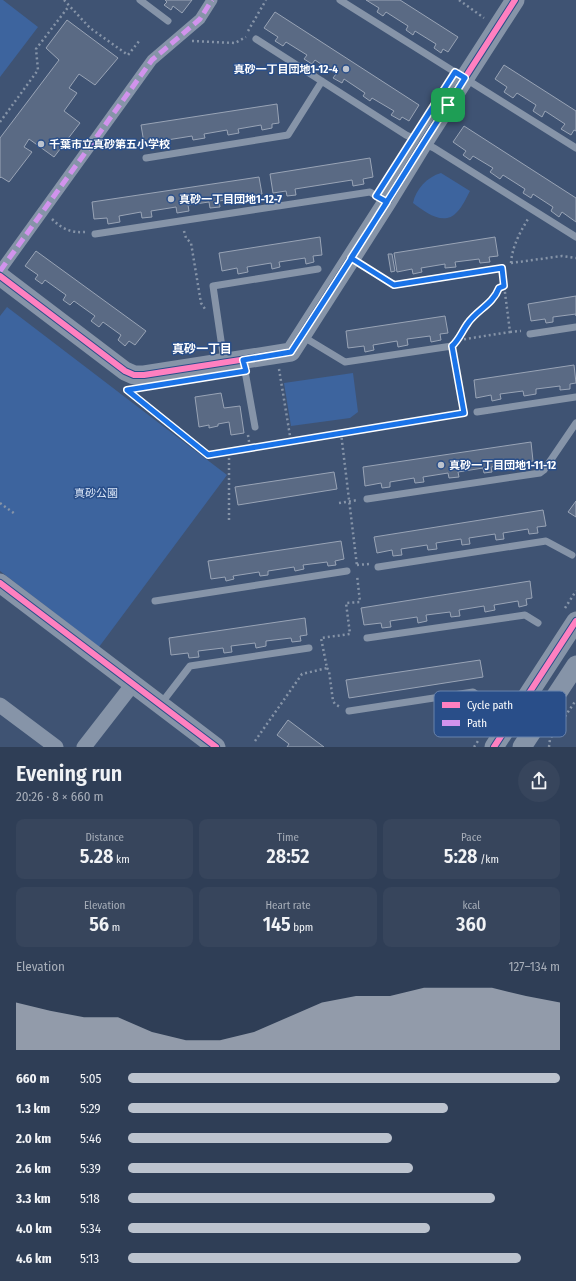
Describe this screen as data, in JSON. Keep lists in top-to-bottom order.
{
  "districts": ["真砂一丁目"],
  "parks": ["真砂公園"],
  "places": [
    "真砂一丁目団地1-12-4",
    "千葉市立真砂第五小学校",
    "真砂一丁目団地1-12-7",
    "真砂一丁目団地1-11-12"
  ],
  "legend": ["Cycle path", "Path"],
  "page": {
    "heading": ["Evening run", "20:26 · 8 × 660 m"],
    "stats": [
      ["Distance", "5.28 km"],
      ["Time", "28:52"],
      ["Pace", "5:28 /km"],
      ["Elevation", "56 m"],
      ["Heart rate", "145 bpm"],
      ["kcal", "360"]
    ],
    "chart": ["Elevation", "127–134 m"],
    "list": [
      {
        "name": "660 m",
        "note": "5:05"
      },
      {
        "name": "1.3 km",
        "note": "5:29"
      },
      {
        "name": "2.0 km",
        "note": "5:46"
      },
      {
        "name": "2.6 km",
        "note": "5:39"
      },
      {
        "name": "3.3 km",
        "note": "5:18"
      },
      {
        "name": "4.0 km",
        "note": "5:34"
      },
      {
        "name": "4.6 km",
        "note": "5:13"
      }
    ]
  }
}
